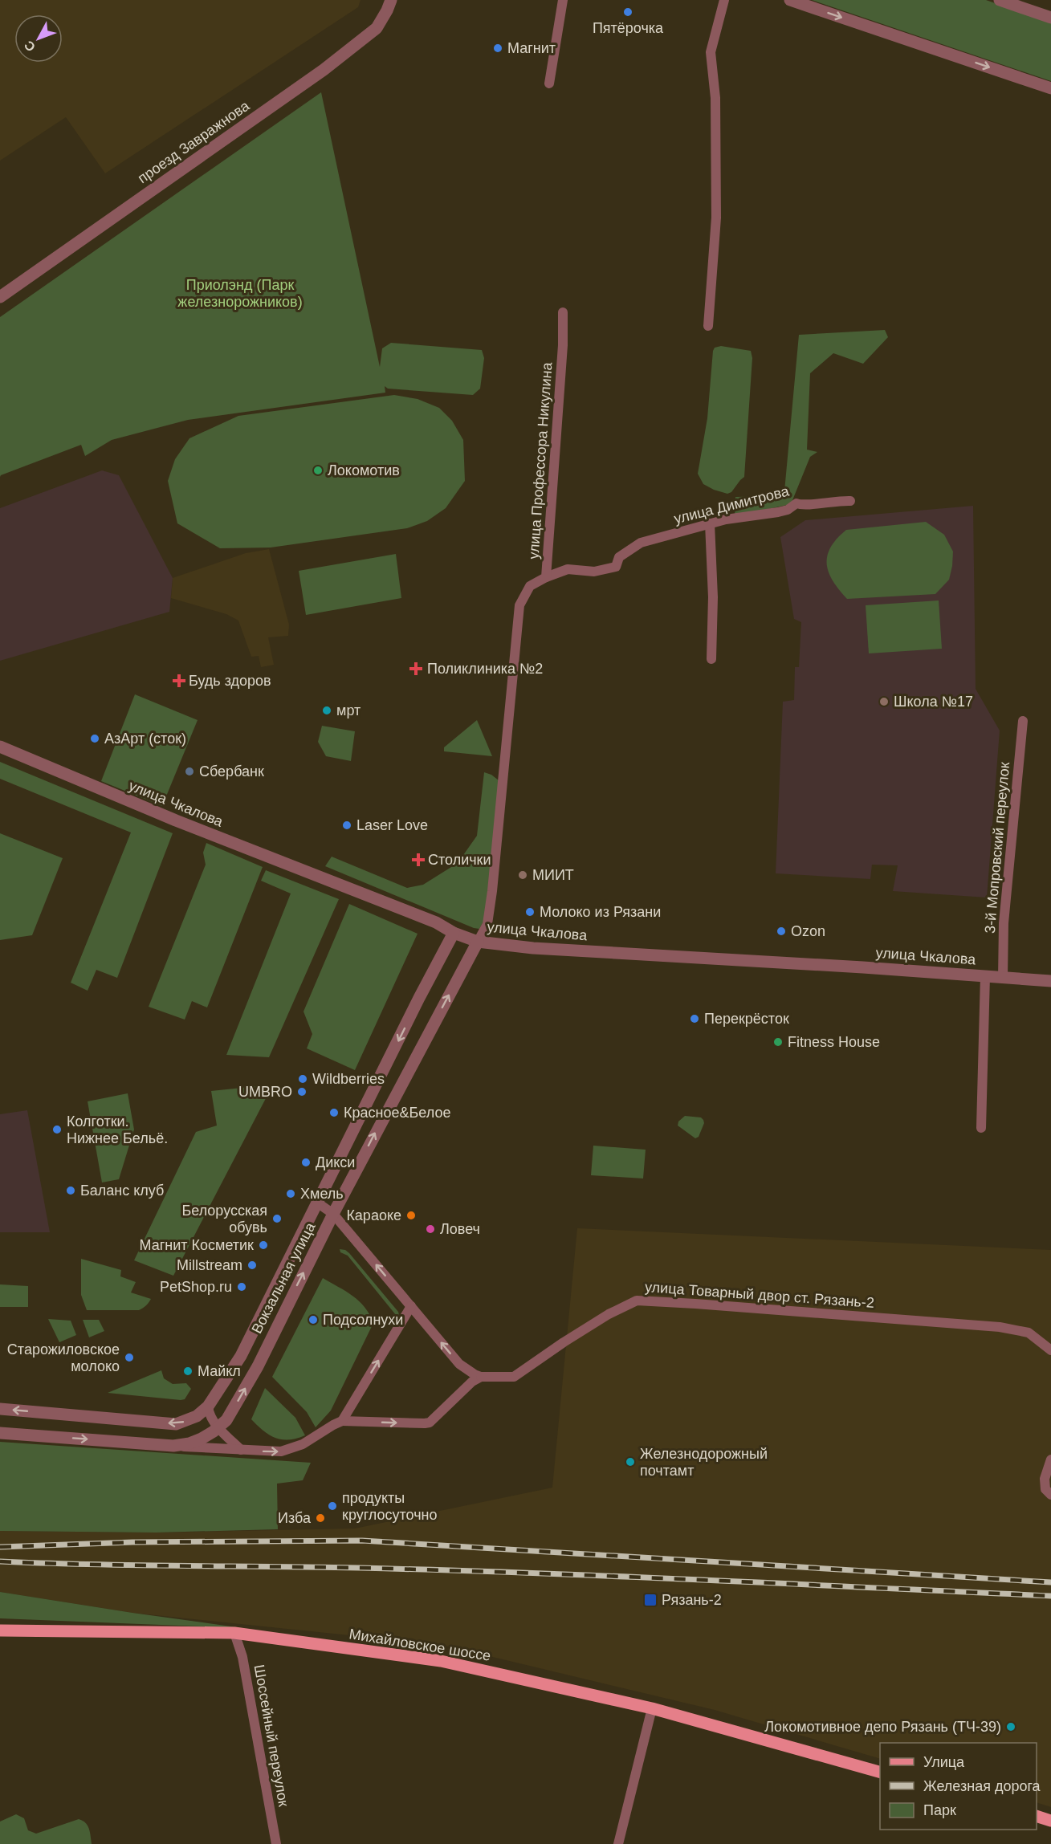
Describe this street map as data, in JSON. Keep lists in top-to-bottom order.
{
  "streets": {
    "main road": ["Михайловское шоссе"],
    "street": [
      "проезд Завражнова",
      "улица Профессора Никулина",
      "улица Димитрова",
      "улица Чкалова",
      "3-й Мопровский переулок",
      "Вокзальная улица",
      "улица Товарный двор ст. Рязань-2",
      "Шоссейный переулок"
    ]
  },
  "crossings": [
    ["улица Профессора Никулина", "улица Димитрова"],
    ["улица Профессора Никулина", "улица Чкалова"],
    ["улица Профессора Никулина", "Вокзальная улица"],
    ["улица Чкалова", "3-й Мопровский переулок"],
    ["улица Чкалова", "Вокзальная улица"],
    ["Михайловское шоссе", "Шоссейный переулок"]
  ],
  "parks": ["Приолэнд (Парк железнорожников)"],
  "places": {
    "other": [
      "Пятёрочка",
      "Магнит",
      "Локомотив",
      "Школа №17",
      "мрт",
      "АзАрт (сток)",
      "Сбербанк",
      "Laser Love",
      "МИИТ",
      "Молоко из Рязани",
      "Ozon",
      "Перекрёсток",
      "Fitness House",
      "Wildberries",
      "UMBRO",
      "Красное&Белое",
      "Колготки. Нижнее Бельё.",
      "Дикси",
      "Баланс клуб",
      "Хмель",
      "Караоке",
      "Белорусская обувь",
      "Ловеч",
      "Магнит Косметик",
      "Millstream",
      "PetShop.ru",
      "Подсолнухи",
      "Старожиловское молоко",
      "Майкл",
      "Железнодорожный почтамт",
      "продукты круглосуточно",
      "Изба",
      "Локомотивное депо Рязань (ТЧ-39)"
    ],
    "health": ["Поликлиника №2", "Будь здоров", "Столички"],
    "transit": ["Рязань-2"]
  },
  "legend": ["Улица", "Железная дорога", "Парк"],
  "north": "bottom left"
}
